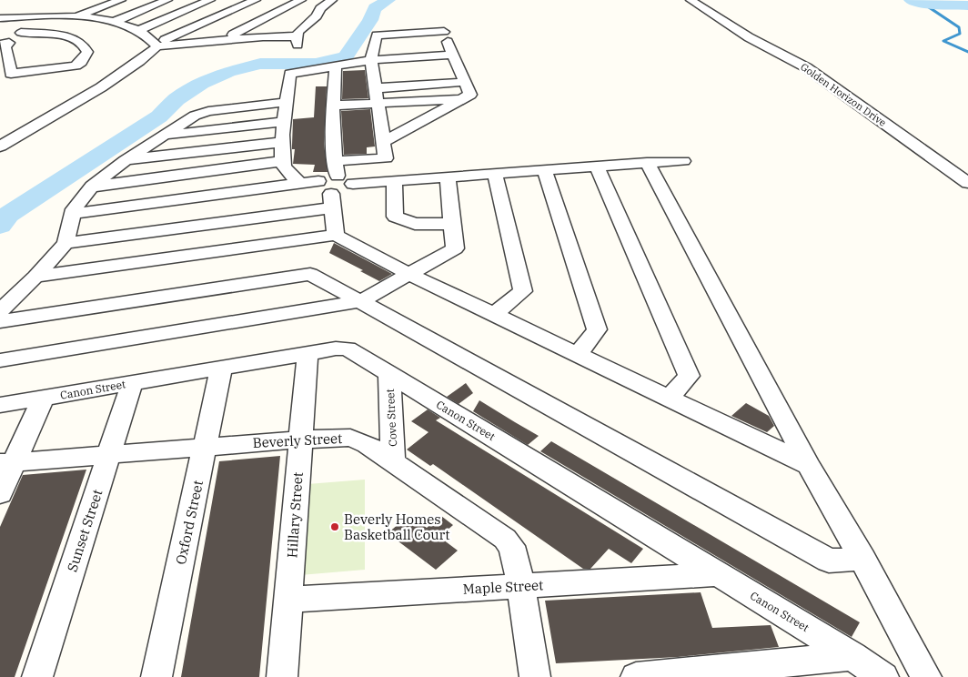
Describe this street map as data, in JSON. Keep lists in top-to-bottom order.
{
  "streets": {
    "street": [
      "Golden Horizon Drive",
      "Canon Street",
      "Cove Street",
      "Beverly Street",
      "Hillary Street",
      "Oxford Street",
      "Sunset Street",
      "Maple Street"
    ]
  },
  "crossings": [
    ["Canon Street", "Cove Street"],
    ["Canon Street", "Hillary Street"],
    ["Canon Street", "Oxford Street"],
    ["Canon Street", "Sunset Street"],
    ["Canon Street", "Maple Street"],
    ["Cove Street", "Beverly Street"],
    ["Beverly Street", "Hillary Street"],
    ["Beverly Street", "Oxford Street"],
    ["Beverly Street", "Sunset Street"],
    ["Beverly Street", "Maple Street"],
    ["Hillary Street", "Maple Street"]
  ],
  "places": ["Beverly Homes Basketball Court"]
}
